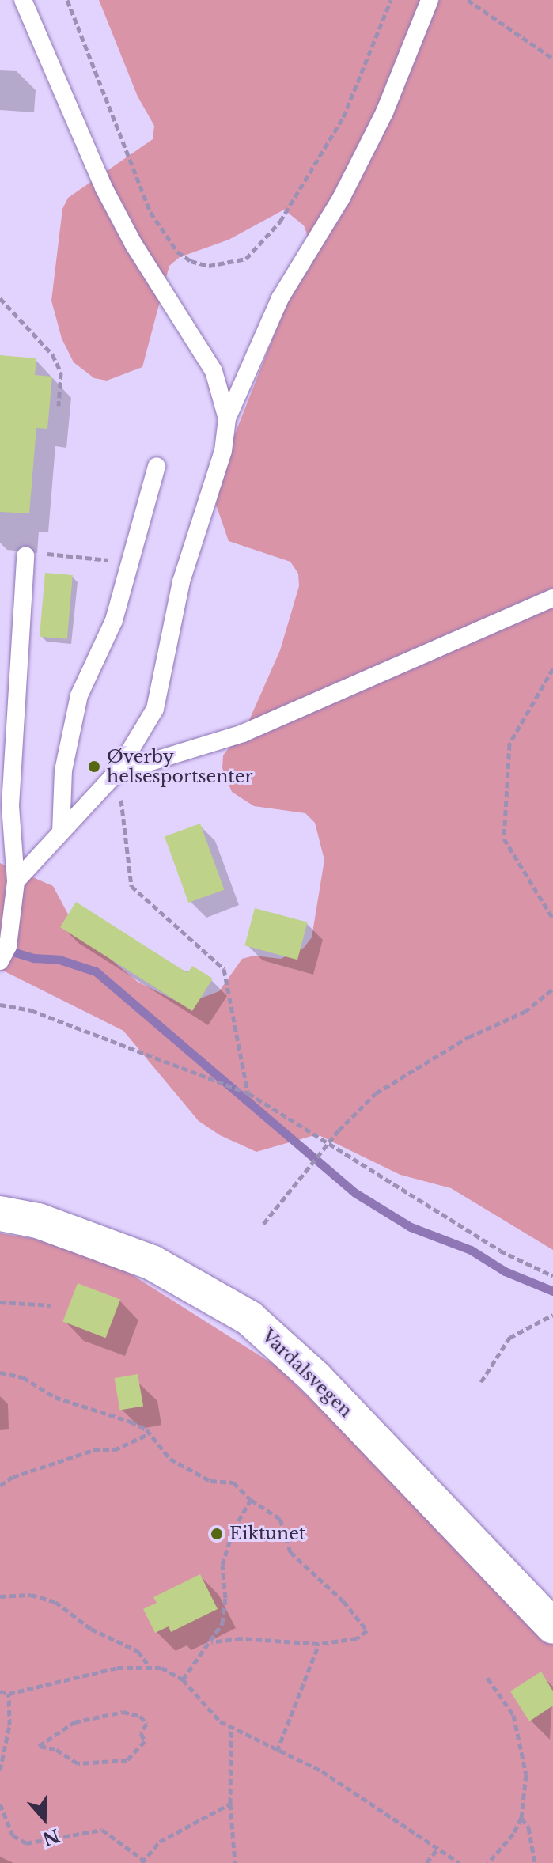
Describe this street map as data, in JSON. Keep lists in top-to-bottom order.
{
  "streets": {
    "main road": ["Vardalsvegen"]
  },
  "places": ["Øverby helsesportsenter", "Eiktunet"],
  "north": "bottom"
}
